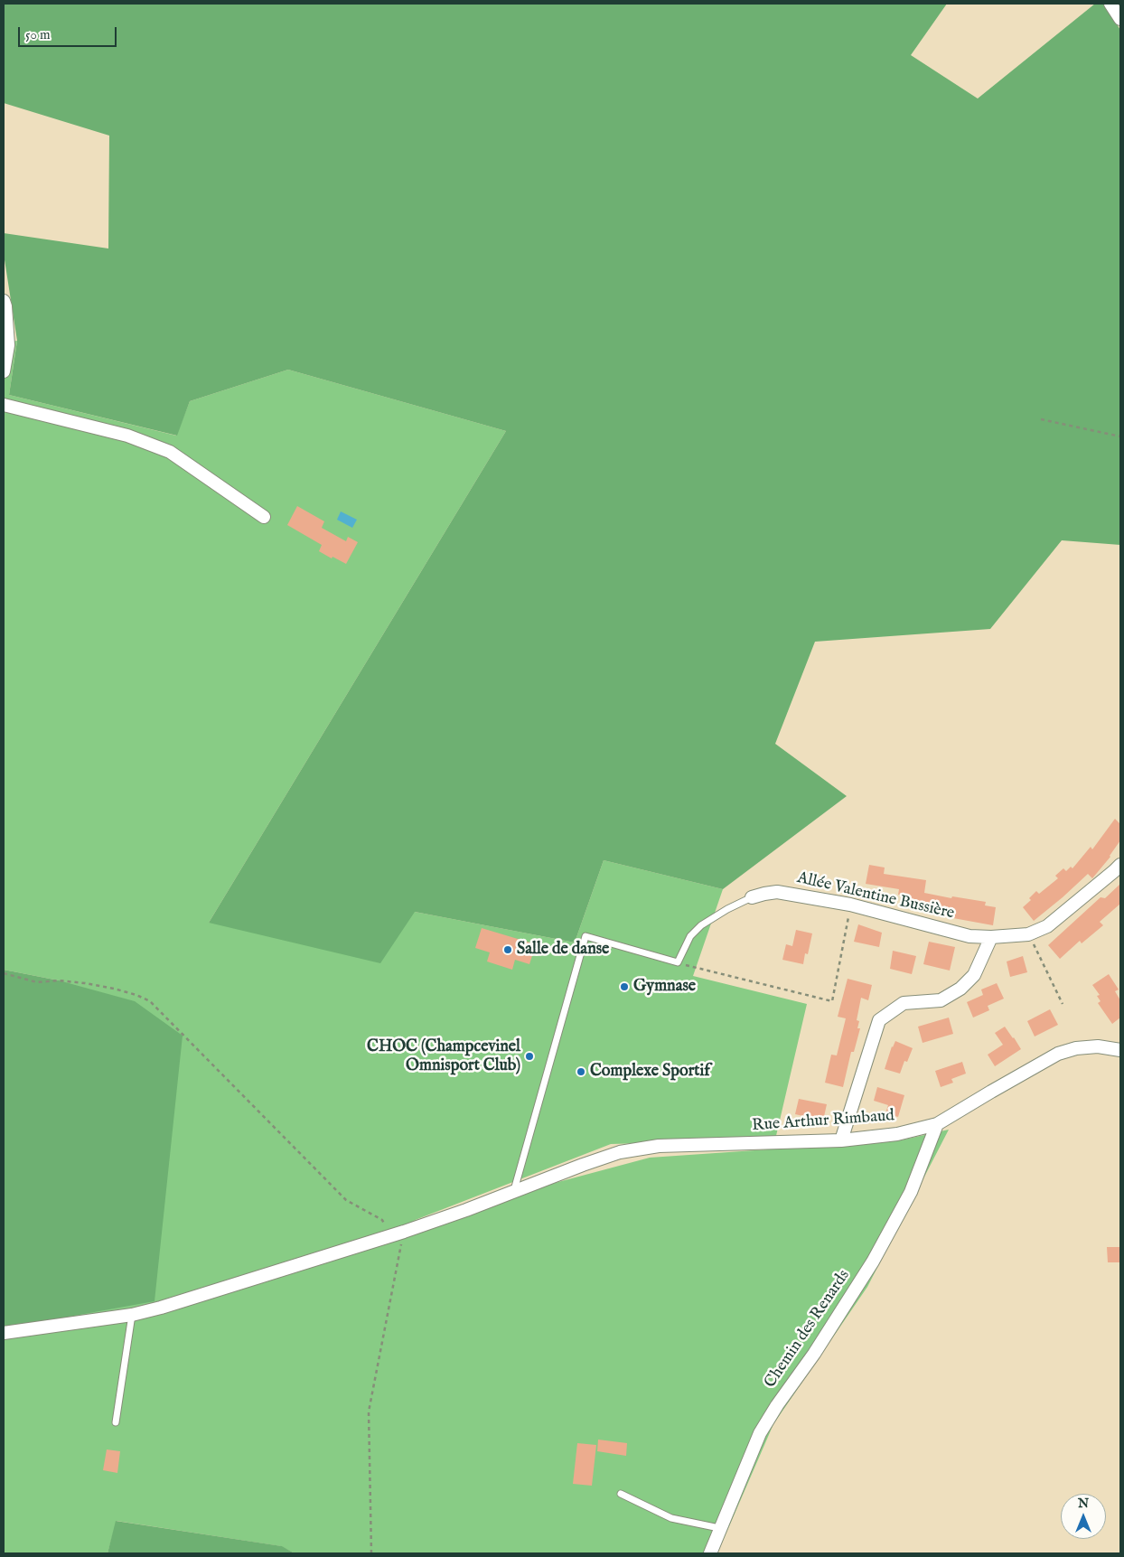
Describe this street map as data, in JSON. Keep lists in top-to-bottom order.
{
  "streets": {
    "street": ["Allée Valentine Bussière", "Rue Arthur Rimbaud", "Chemin des Renards"]
  },
  "crossings": [
    ["Rue Arthur Rimbaud", "Chemin des Renards"]
  ],
  "places": [
    "Salle de danse",
    "Gymnase",
    "CHOC (Champcevinel Omnisport Club)",
    "Complexe Sportif"
  ],
  "scale_bar": "50 m",
  "north": "top"
}
